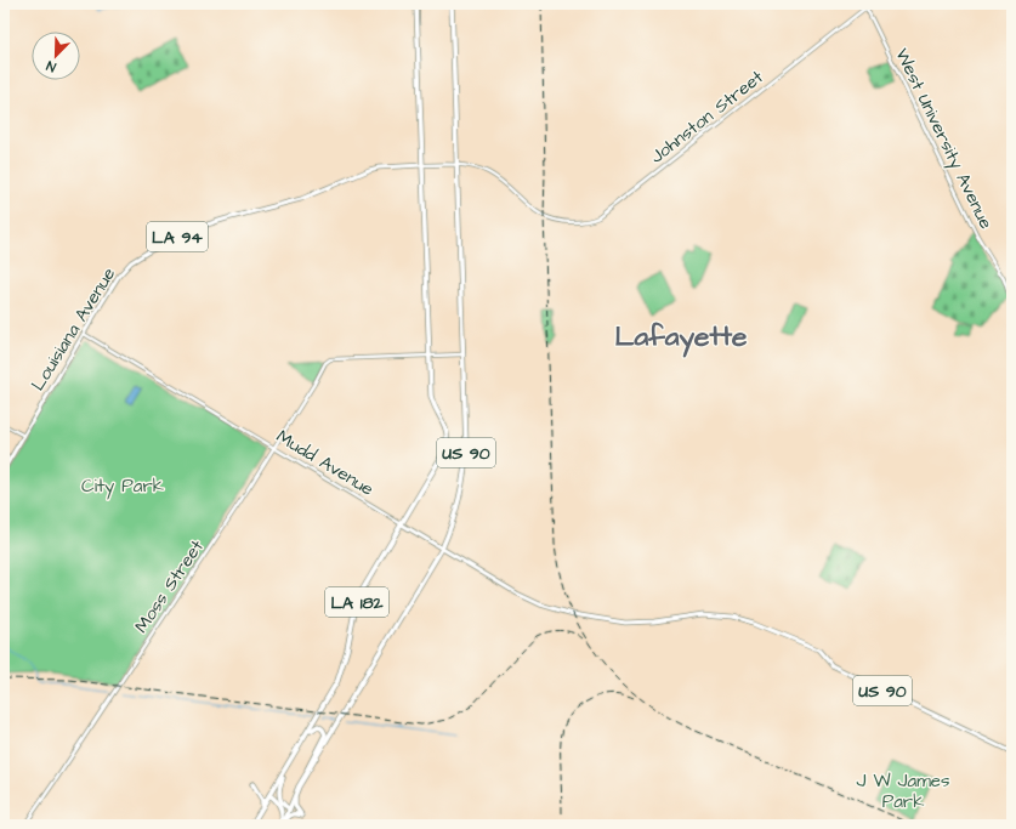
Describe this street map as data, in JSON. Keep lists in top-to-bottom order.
{
  "streets": {
    "highway": ["US 90", "LA 182"],
    "main road": [
      "Johnston Street",
      "West University Avenue",
      "LA 94",
      "Louisiana Avenue",
      "Mudd Avenue",
      "Moss Street"
    ]
  },
  "crossings": [
    ["Johnston Street", "West University Avenue"],
    ["Johnston Street", "Louisiana Avenue"],
    ["Louisiana Avenue", "US 90"],
    ["Louisiana Avenue", "Mudd Avenue"],
    ["US 90", "Mudd Avenue"],
    ["US 90", "Moss Street"],
    ["US 90", "LA 182"],
    ["Mudd Avenue", "Moss Street"],
    ["Mudd Avenue", "LA 182"]
  ],
  "districts": ["Lafayette"],
  "parks": ["City Park", "J W James Park"],
  "north": "bottom left"
}
